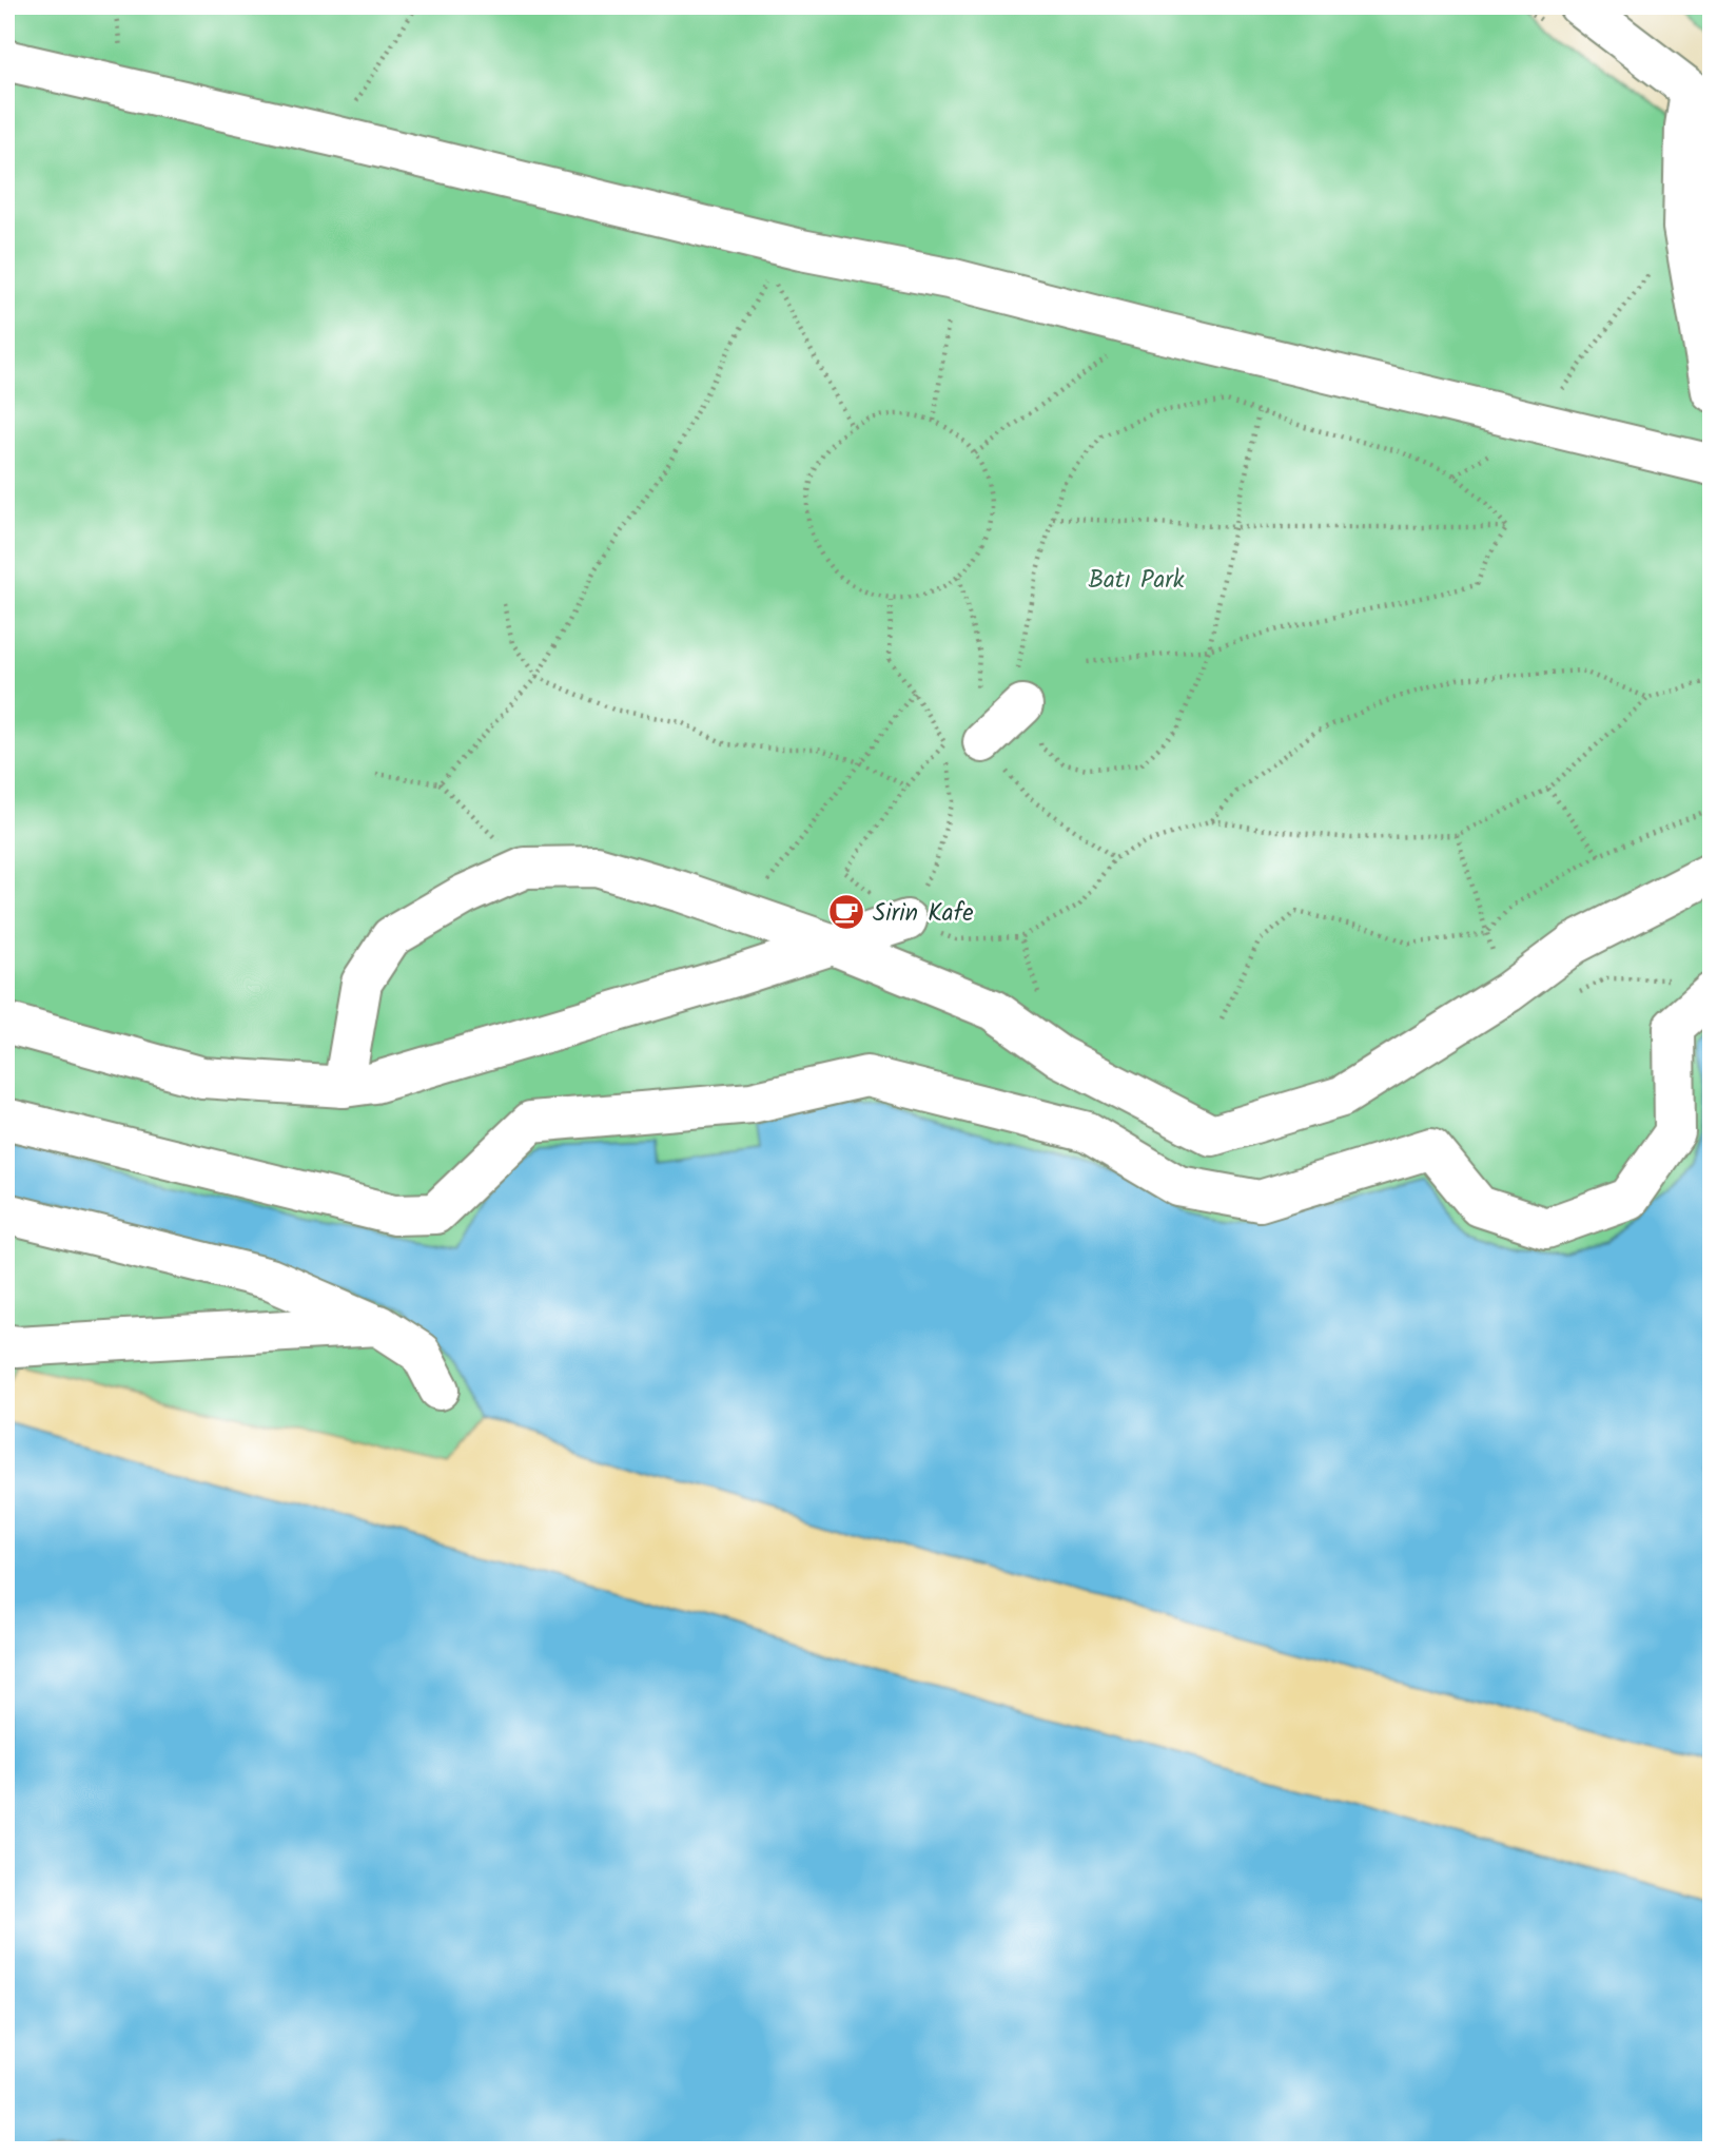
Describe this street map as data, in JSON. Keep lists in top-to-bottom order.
{
  "parks": ["Batı Park"],
  "places": {
    "cafe": ["Sirin Kafe"]
  }
}
